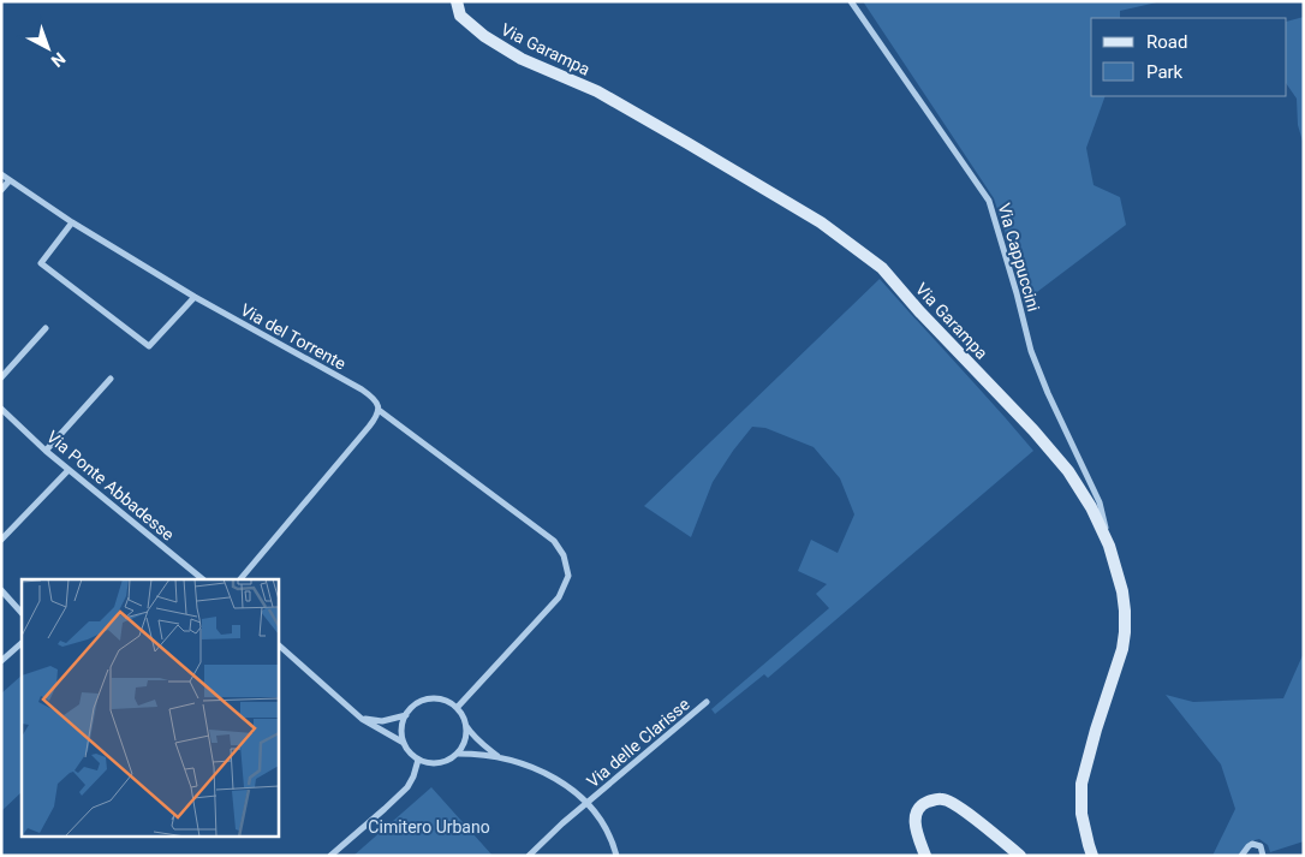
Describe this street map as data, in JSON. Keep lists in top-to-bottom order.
{
  "streets": {
    "street": [
      "Via Garampa",
      "Via Cappuccini",
      "Via del Torrente",
      "Via Ponte Abbadesse",
      "Via delle Clarisse"
    ]
  },
  "crossings": [
    ["Via Garampa", "Via Cappuccini"]
  ],
  "parks": ["Cimitero Urbano"],
  "legend": ["Road", "Park"],
  "north": "bottom right"
}
